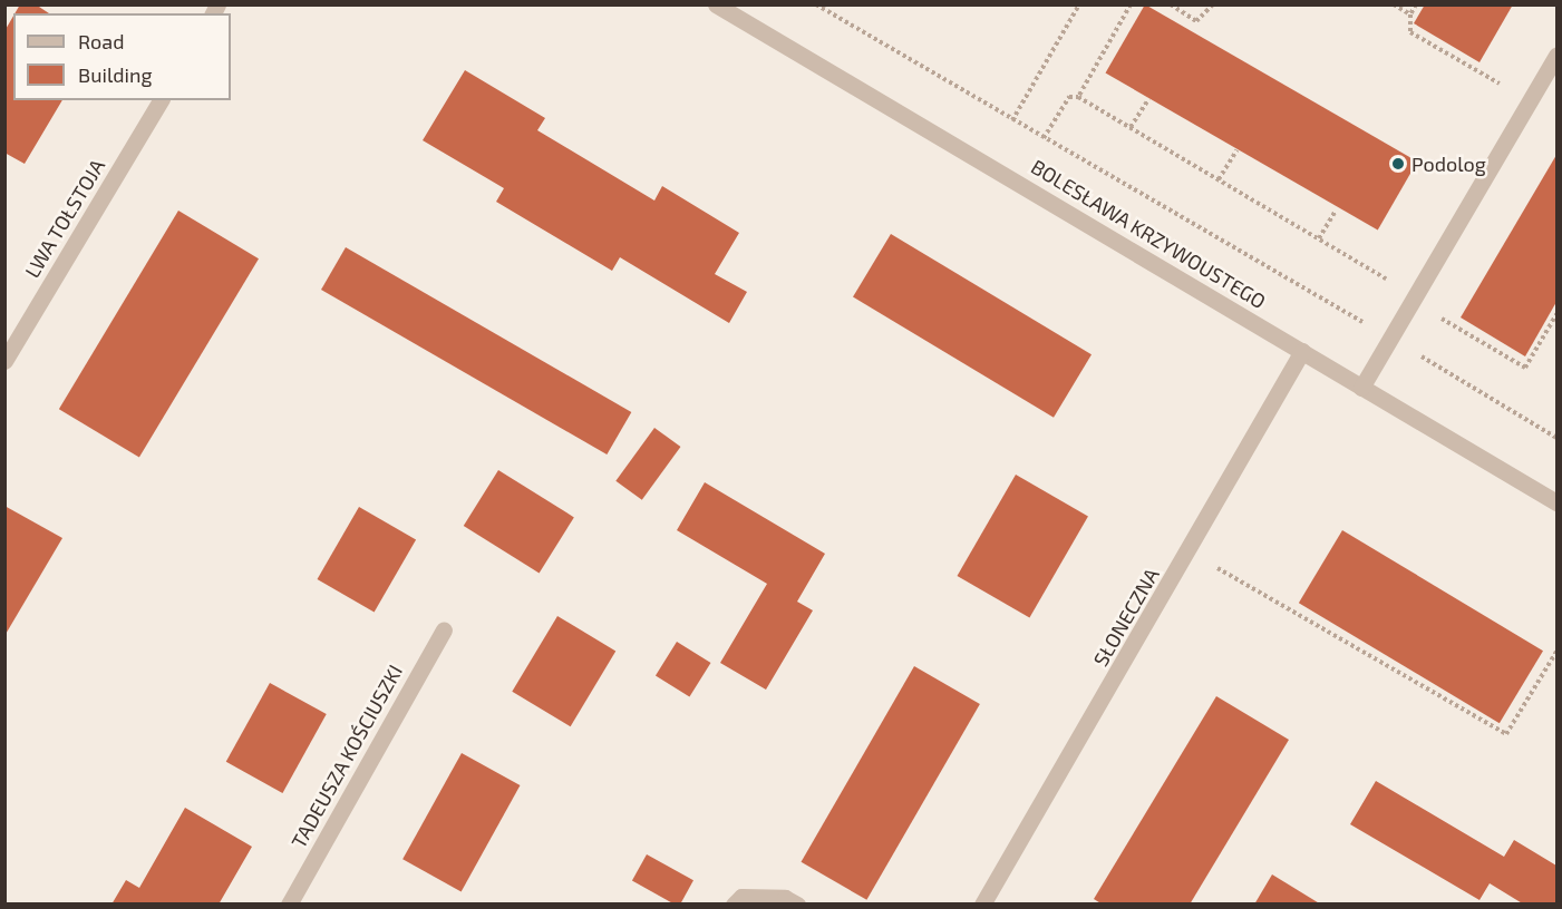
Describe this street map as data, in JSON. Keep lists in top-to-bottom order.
{
  "streets": {
    "street": [
      "LWA TOŁSTOJA",
      "BOLESŁAWA KRZYWOUSTEGO",
      "SŁONECZNA",
      "TADEUSZA KOŚCIUSZKI"
    ]
  },
  "crossings": [
    ["BOLESŁAWA KRZYWOUSTEGO", "SŁONECZNA"]
  ],
  "places": ["Podolog"],
  "legend": ["Road", "Building"]
}
